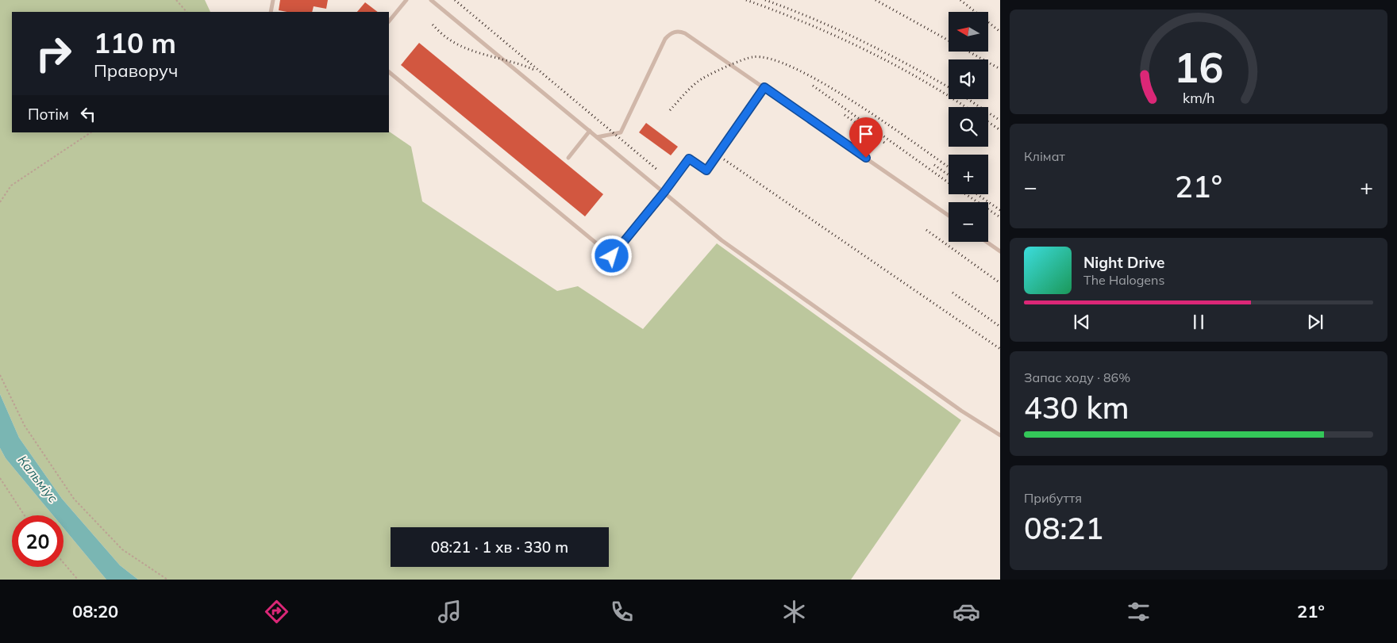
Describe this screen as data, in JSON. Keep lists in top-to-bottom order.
{
  "water": ["Кальміус"],
  "north": "left",
  "page": {
    "map_buttons": ["+", "−"],
    "turn": ["110 m", "Праворуч"],
    "then": "Потім",
    "tile": [
      "Клімат",
      ["Запас ходу · 86%", "430 km"],
      ["Прибуття", "08:21"]
    ],
    "heat": ["−", "21°", "+"],
    "song": ["Night Drive", "The Halogens"],
    "limit": "20",
    "trip": "08:21 · 1 хв · 330 m",
    "tabs": ["08:20", "21°"],
    "gauge": ["16", "km/h"]
  }
}
